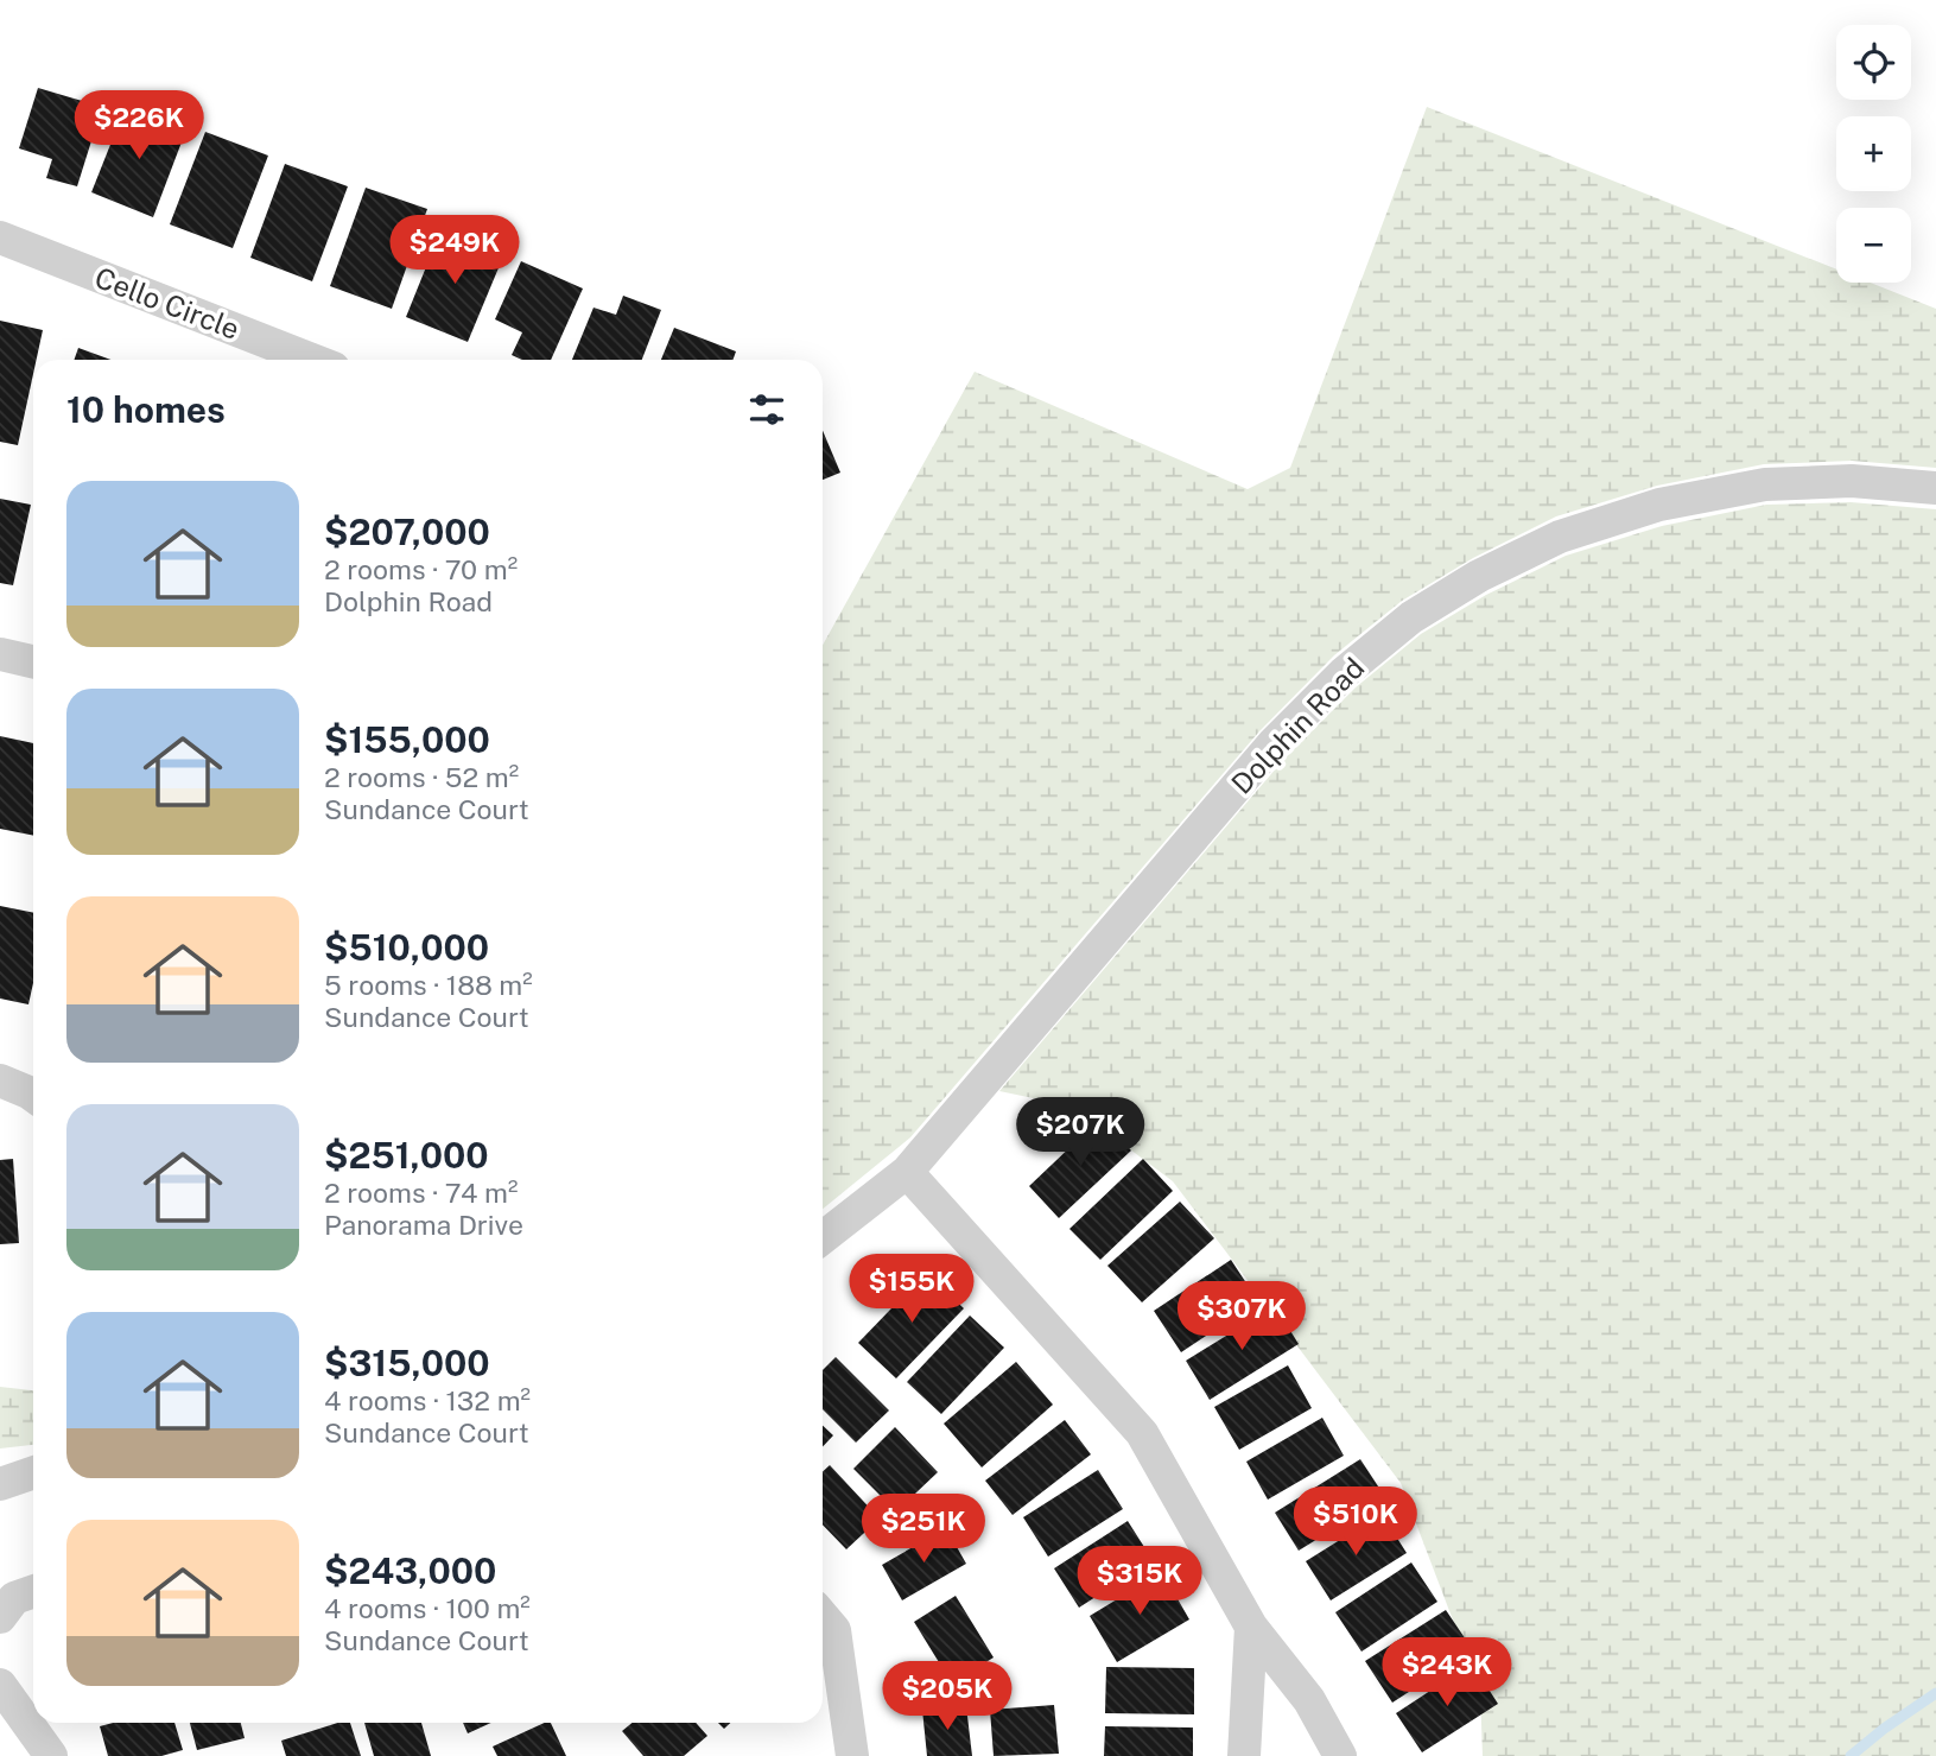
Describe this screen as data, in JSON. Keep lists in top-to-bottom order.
{
  "streets": {
    "street": ["Cello Circle", "Dolphin Road"]
  },
  "page": {
    "map_buttons": ["+", "−"],
    "price": [
      "$226K",
      "$249K",
      "$207K",
      "$155K",
      "$307K",
      "$510K",
      "$251K",
      "$315K",
      "$243K",
      "$205K"
    ],
    "heading": "10 homes",
    "list": [
      {
        "name": "$207,000",
        "note": "2 rooms · 70 m² · Dolphin Road"
      },
      {
        "name": "$155,000",
        "note": "2 rooms · 52 m² · Sundance Court"
      },
      {
        "name": "$510,000",
        "note": "5 rooms · 188 m² · Sundance Court"
      },
      {
        "name": "$251,000",
        "note": "2 rooms · 74 m² · Panorama Drive"
      },
      {
        "name": "$315,000",
        "note": "4 rooms · 132 m² · Sundance Court"
      },
      {
        "name": "$243,000",
        "note": "4 rooms · 100 m² · Sundance Court"
      }
    ]
  }
}
